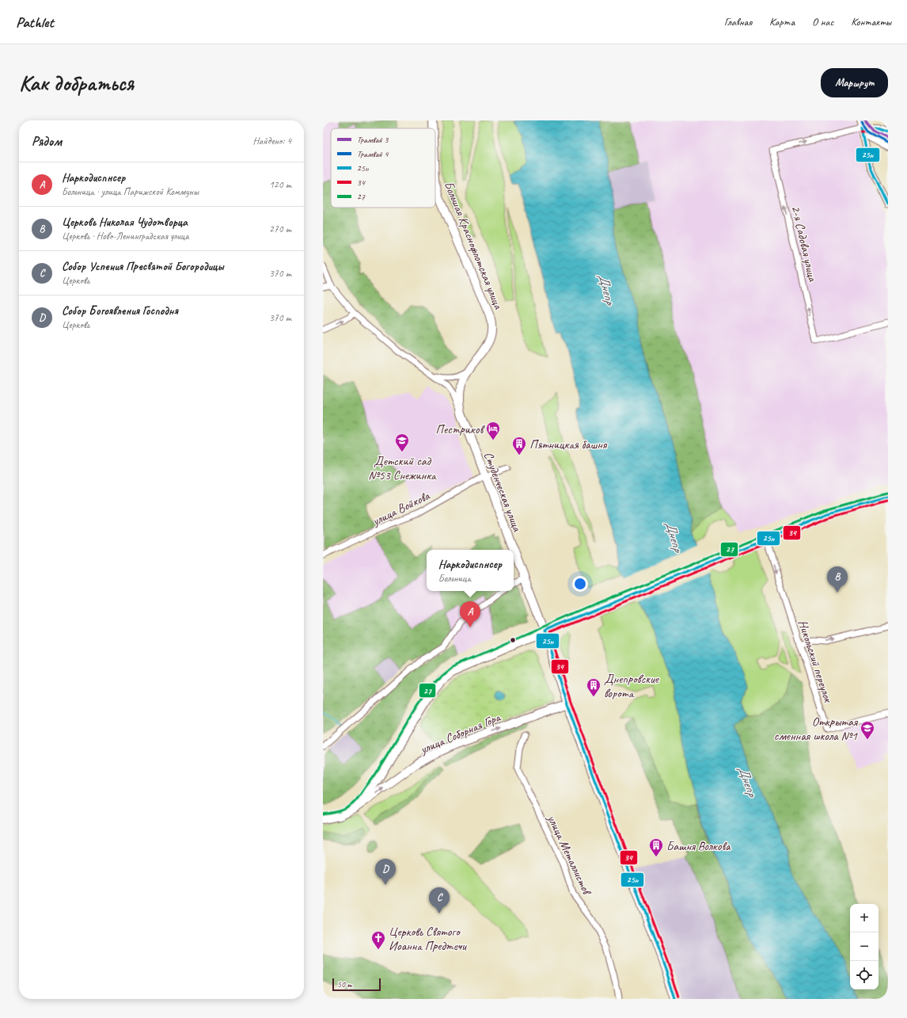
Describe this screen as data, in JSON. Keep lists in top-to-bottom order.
{
  "streets": {
    "main road": ["Большая Краснофлотская улица", "Студенческая улица", "улица Соборная Гора"],
    "street": [
      "2-я Садовая улица",
      "улица Войкова",
      "Никольский переулок",
      "улица Металлистов"
    ]
  },
  "crossings": [
    ["Большая Краснофлотская улица", "Студенческая улица"],
    ["Студенческая улица", "улица Войкова"],
    ["Студенческая улица", "улица Соборная Гора"]
  ],
  "one_way": ["Никольский переулок"],
  "water": ["Днепр"],
  "places": {
    "hotel": ["Пестриков"],
    "school or university": ["Детский сад №53 Снежинка", "Открытая сменная школа №1"],
    "building": ["Пятницкая башня", "Днепровские ворота", "Башня Волкова"],
    "church": ["Церковь Святого Иоанна Предтечи"]
  },
  "lines": [
    "tram line 3",
    "tram line 4",
    "transit line 25н",
    "transit line 34",
    "transit line 27"
  ],
  "legend": [
    "Трамвай 3",
    "Трамвай 4",
    "25н",
    "34",
    "27"
  ],
  "scale_bar": "50 m",
  "page": {
    "header": "Pathlet",
    "nav": [
      "Главная",
      "Карта",
      "О нас",
      "Контакты"
    ],
    "buttons": "Маршрут",
    "title": "Как добраться",
    "heading": ["Рядом", "Найдено: 4"],
    "list": [
      {
        "mark": "A",
        "name": "Наркодиспнсер",
        "note": "Больница · улица Парижской Коммуны",
        "value": "120 m"
      },
      {
        "mark": "B",
        "name": "Церковь Николая Чудотворца",
        "note": "Церковь · Ново-Ленинградская улица",
        "value": "270 m"
      },
      {
        "mark": "C",
        "name": "Собор Успения Пресвятой Богородицы",
        "note": "Церковь",
        "value": "370 m"
      },
      {
        "mark": "D",
        "name": "Собор Богоявления Господня",
        "note": "Церковь",
        "value": "370 m"
      }
    ],
    "popup": ["Наркодиспнсер", "Больница"],
    "pins": [
      "B",
      "A",
      "D",
      "C"
    ],
    "map_buttons": ["+", "−"],
    "scale": "50 m"
  }
}
